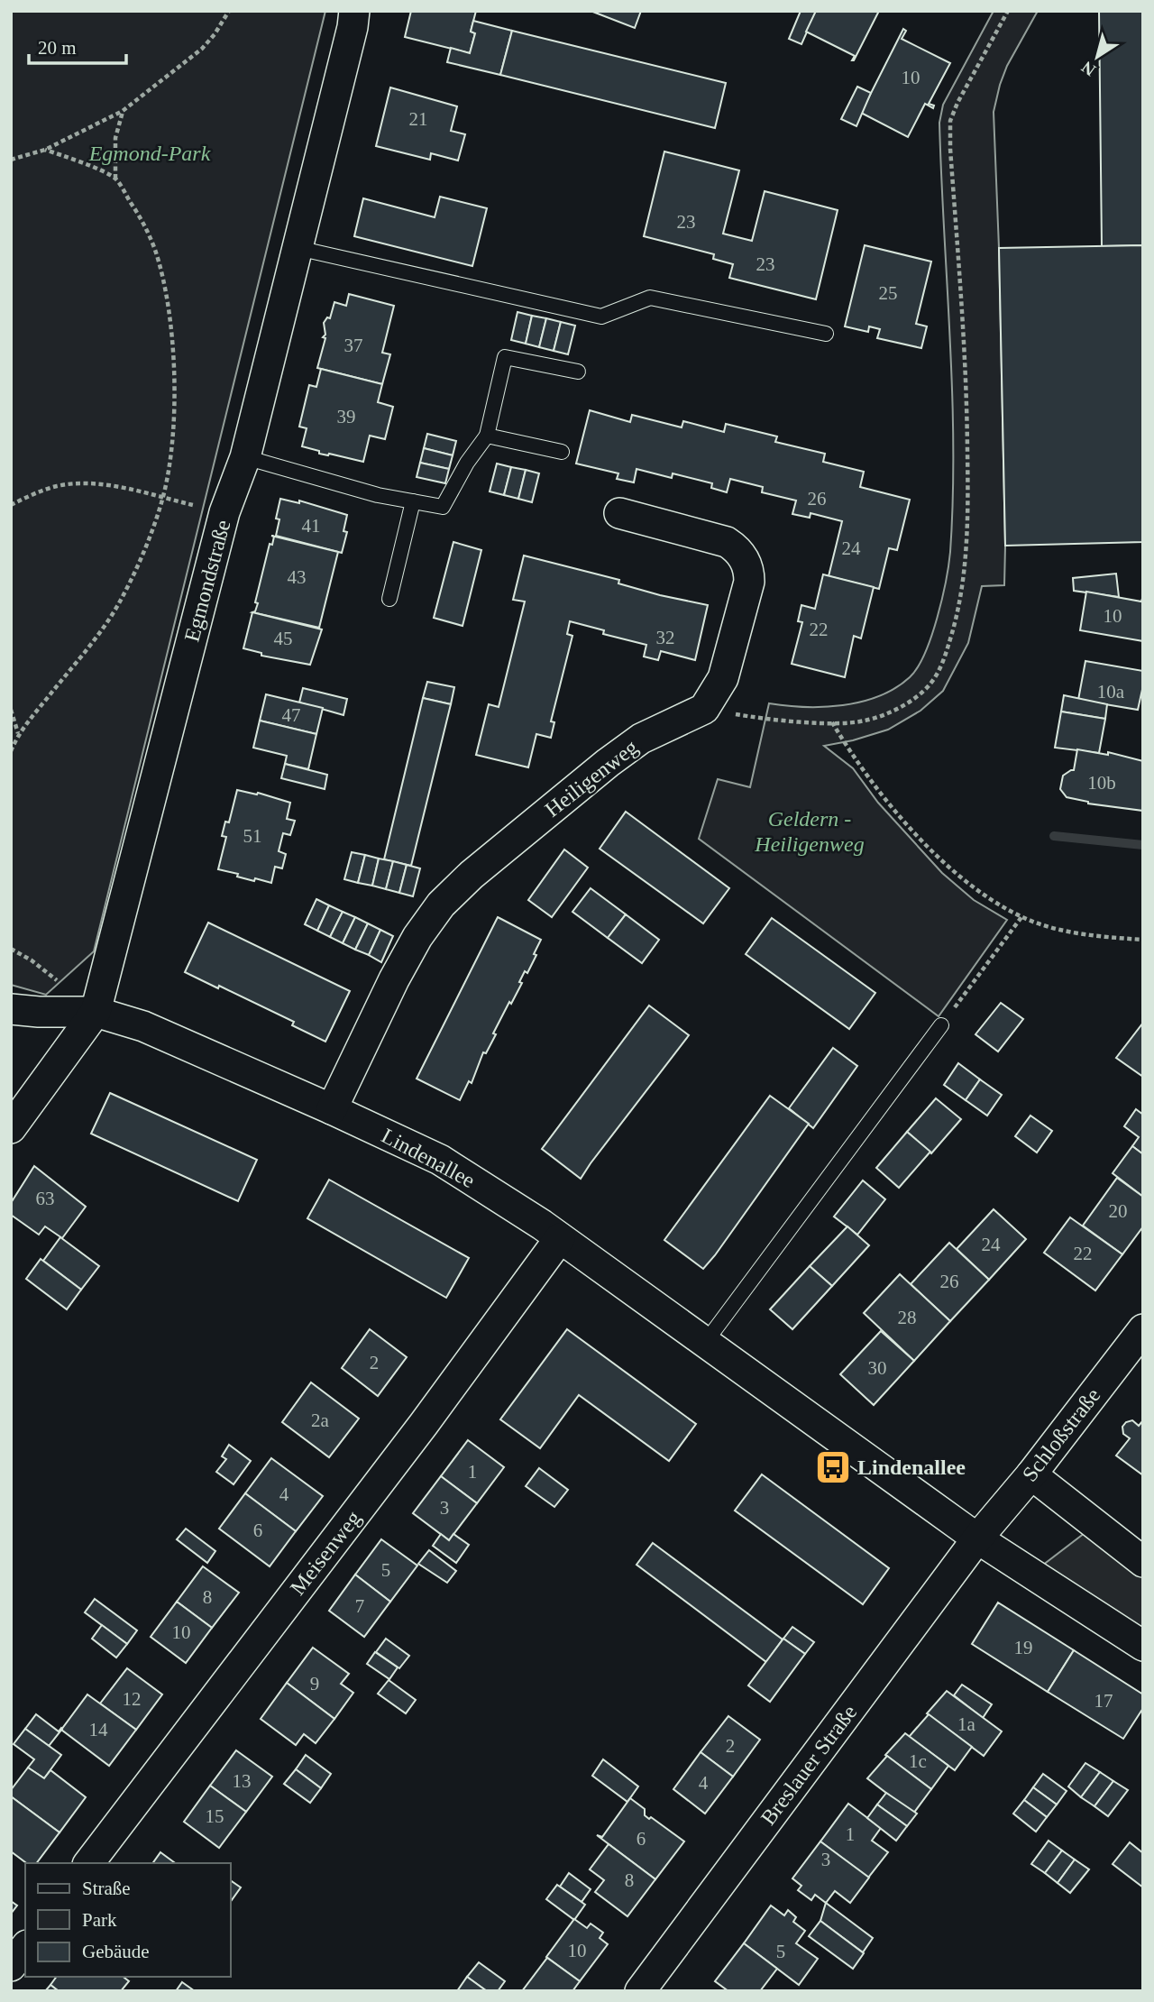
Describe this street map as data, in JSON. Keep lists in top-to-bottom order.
{
  "streets": {
    "street": [
      "Egmondstraße",
      "Heiligenweg",
      "Lindenallee",
      "Schloßstraße",
      "Meisenweg",
      "Breslauer Straße"
    ]
  },
  "crossings": [
    ["Egmondstraße", "Lindenallee"],
    ["Heiligenweg", "Lindenallee"],
    ["Lindenallee", "Schloßstraße"],
    ["Lindenallee", "Meisenweg"],
    ["Lindenallee", "Breslauer Straße"],
    ["Schloßstraße", "Breslauer Straße"]
  ],
  "parks": ["Egmond-Park", "Geldern - Heiligenweg"],
  "places": {
    "bus stop": ["Lindenallee"]
  },
  "house_numbers": [
    "10",
    "21",
    "23",
    "23",
    "25",
    "37",
    "39",
    "26",
    "41",
    "24",
    "43",
    "10",
    "22",
    "32",
    "45",
    "10a",
    "47",
    "10b",
    "51",
    "63",
    "20",
    "24",
    "22",
    "26",
    "28",
    "2",
    "30",
    "2a",
    "1",
    "4",
    "3",
    "6",
    "5",
    "8",
    "7",
    "10",
    "19",
    "9",
    "12",
    "17",
    "1a",
    "14",
    "2",
    "1c",
    "13",
    "4",
    "15",
    "1",
    "6",
    "3",
    "8",
    "10",
    "5"
  ],
  "legend": ["Straße", "Park", "Gebäude"],
  "scale_bar": "20 m",
  "north": "bottom left"
}
